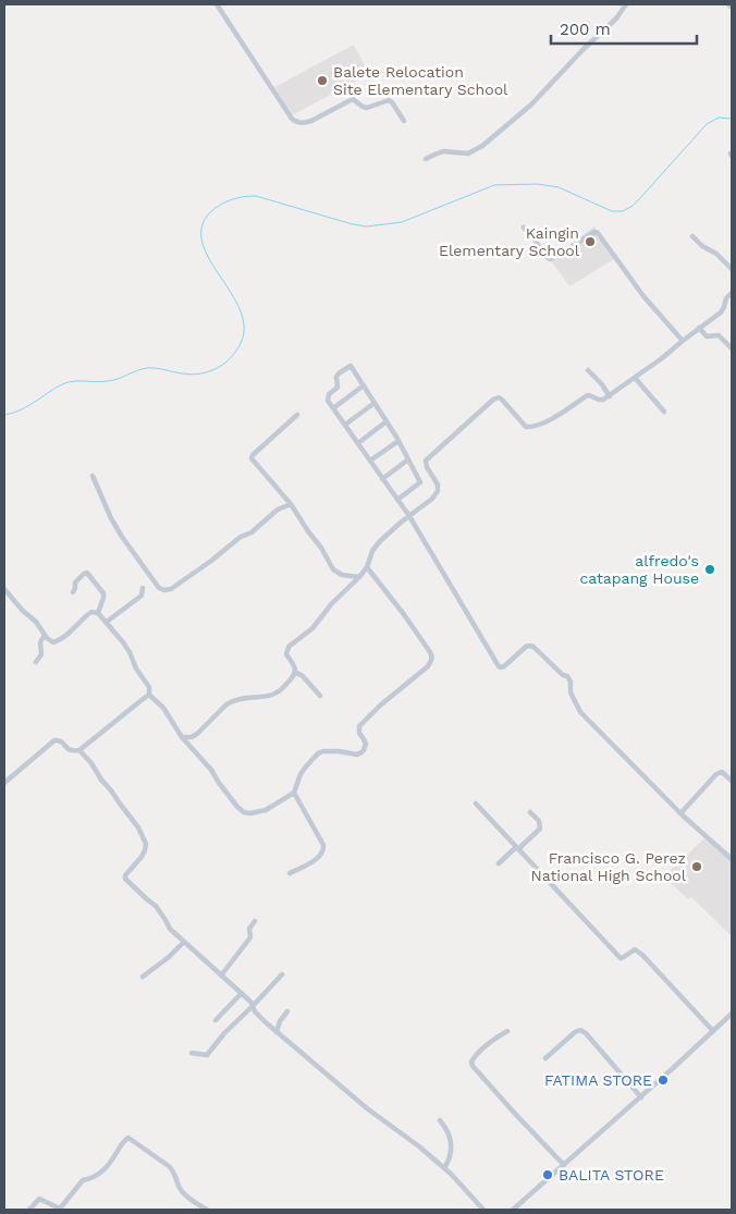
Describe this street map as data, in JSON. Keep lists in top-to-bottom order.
{
  "places": [
    "Balete Relocation Site Elementary School",
    "Kaingin Elementary School",
    "alfredo's catapang House",
    "Francisco G. Perez National High School",
    "FATIMA STORE",
    "BALITA STORE"
  ],
  "scale_bar": "200 m"
}
